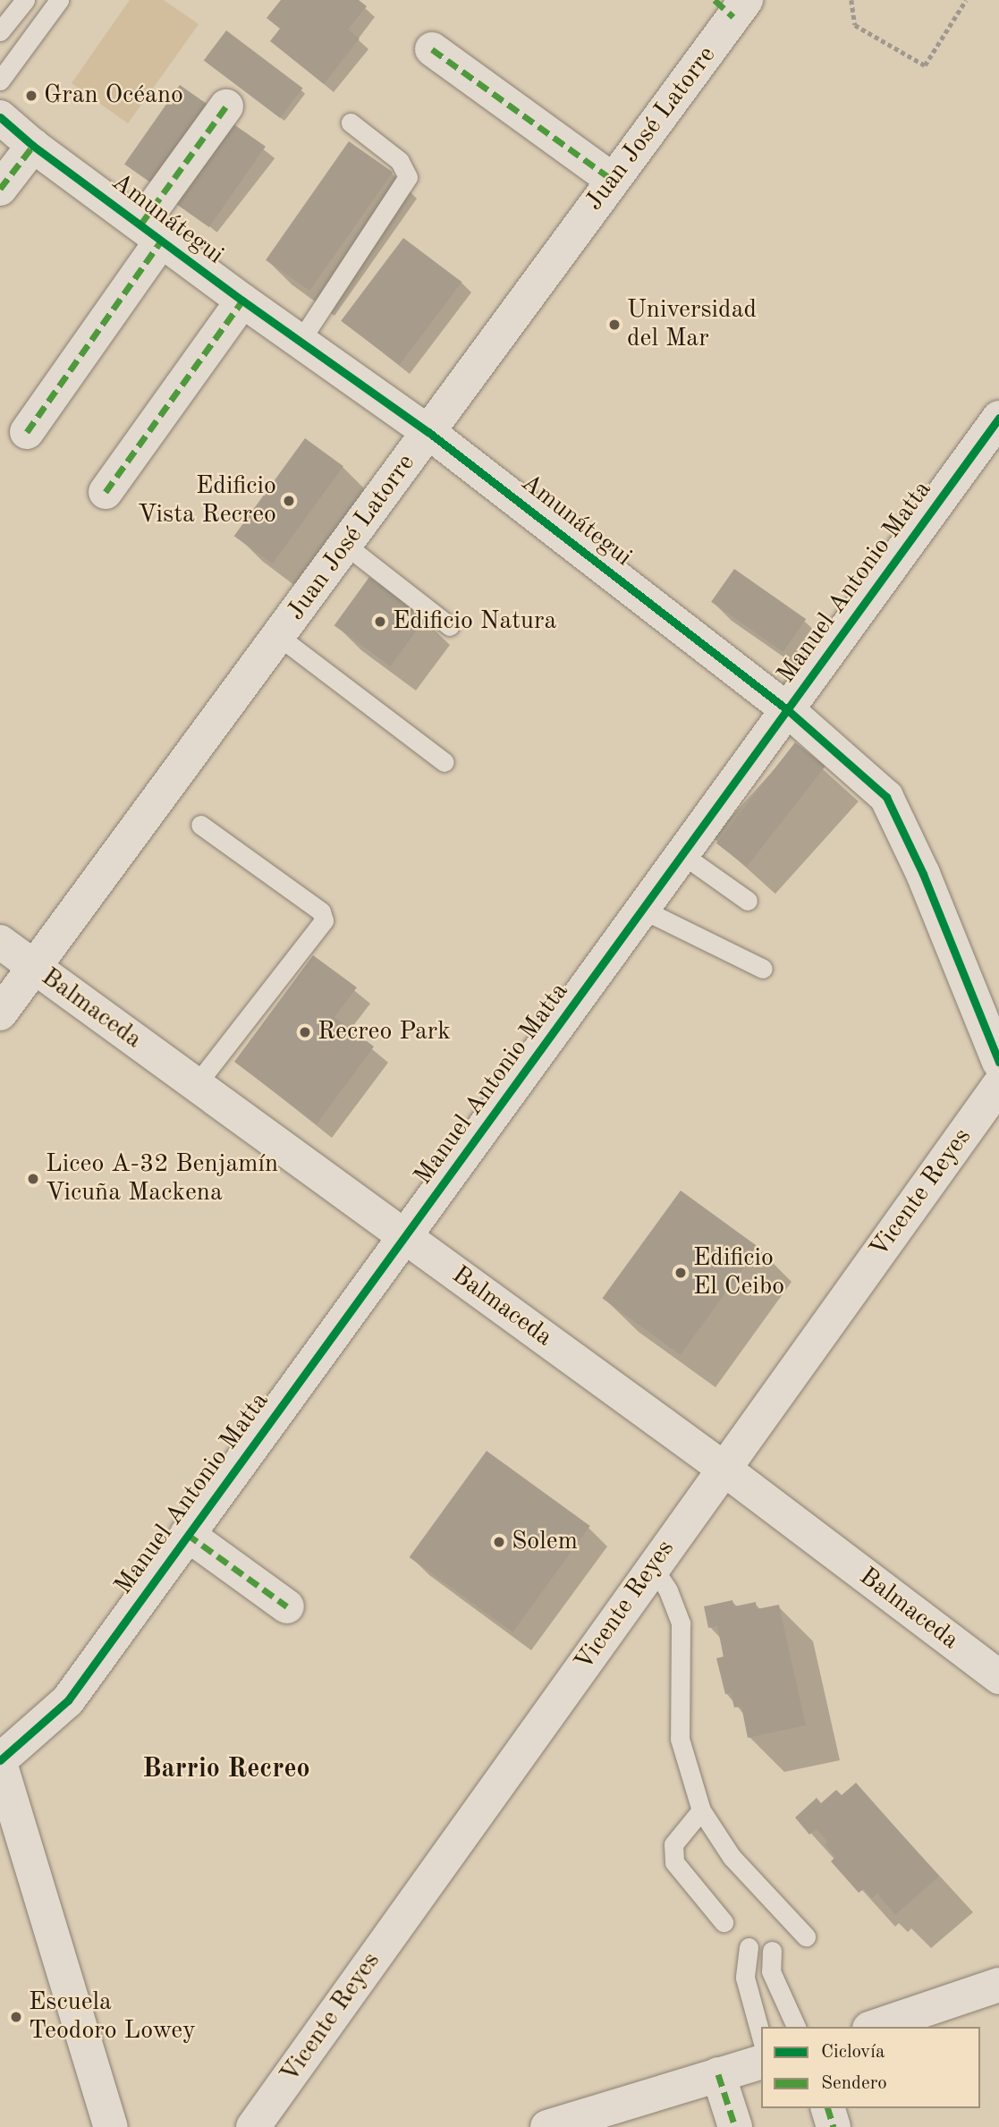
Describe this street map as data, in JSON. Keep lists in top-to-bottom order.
{
  "streets": {
    "street": [
      "Juan José Latorre",
      "Amunátegui",
      "Manuel Antonio Matta",
      "Balmaceda",
      "Vicente Reyes"
    ]
  },
  "crossings": [
    ["Juan José Latorre", "Amunátegui"],
    ["Juan José Latorre", "Balmaceda"],
    ["Amunátegui", "Manuel Antonio Matta"],
    ["Manuel Antonio Matta", "Balmaceda"],
    ["Balmaceda", "Vicente Reyes"]
  ],
  "districts": ["Barrio Recreo"],
  "places": [
    "Gran Océano",
    "Universidad del Mar",
    "Edificio Vista Recreo",
    "Edificio Natura",
    "Recreo Park",
    "Liceo A-32 Benjamín Vicuña Mackena",
    "Edificio El Ceibo",
    "Solem",
    "Escuela Teodoro Lowey"
  ],
  "legend": ["Ciclovía", "Sendero"]
}
